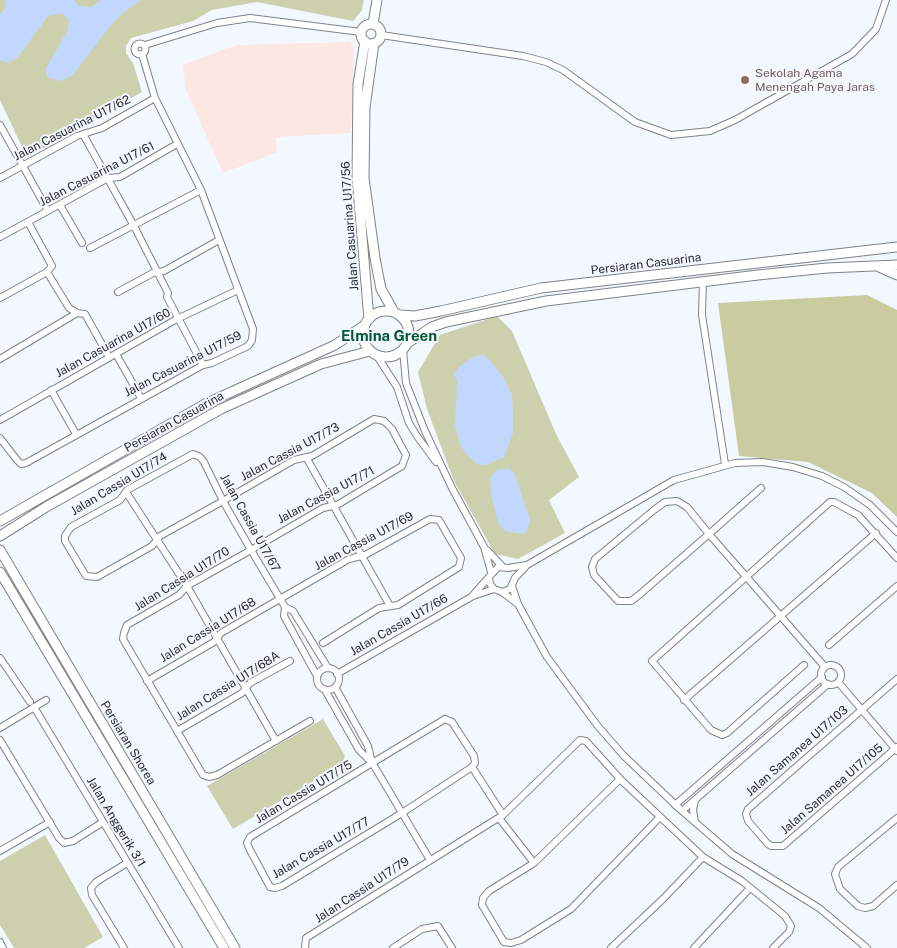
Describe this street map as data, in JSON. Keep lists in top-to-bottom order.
{
  "streets": {
    "street": [
      "Jalan Casuarina U17/62",
      "Jalan Casuarina U17/61",
      "Jalan Casuarina U17/56",
      "Persiaran Casuarina",
      "Jalan Casuarina U17/60",
      "Jalan Casuarina U17/59",
      "Jalan Cassia U17/73",
      "Jalan Cassia U17/74",
      "Jalan Cassia U17/71",
      "Jalan Cassia U17/67",
      "Jalan Cassia U17/69",
      "Jalan Cassia U17/70",
      "Jalan Cassia U17/66",
      "Jalan Cassia U17/68",
      "Jalan Cassia U17/68A",
      "Persiaran Shorea",
      "Jalan Samanea U17/103",
      "Jalan Samanea U17/105",
      "Jalan Cassia U17/75",
      "Jalan Anggerik 3/1",
      "Jalan Cassia U17/77",
      "Jalan Cassia U17/79"
    ]
  },
  "crossings": [
    ["Jalan Casuarina U17/62", "Jalan Casuarina U17/59"],
    ["Jalan Casuarina U17/61", "Jalan Casuarina U17/59"],
    ["Jalan Casuarina U17/56", "Persiaran Casuarina"],
    ["Jalan Casuarina U17/56", "Jalan Casuarina U17/59"],
    ["Jalan Casuarina U17/60", "Jalan Casuarina U17/59"],
    ["Jalan Cassia U17/73", "Jalan Cassia U17/74"],
    ["Jalan Cassia U17/73", "Jalan Cassia U17/71"],
    ["Jalan Cassia U17/73", "Jalan Cassia U17/67"],
    ["Jalan Cassia U17/74", "Jalan Cassia U17/67"],
    ["Jalan Cassia U17/71", "Jalan Cassia U17/67"],
    ["Jalan Cassia U17/71", "Jalan Cassia U17/70"],
    ["Jalan Cassia U17/67", "Jalan Cassia U17/69"],
    ["Jalan Cassia U17/67", "Jalan Cassia U17/70"],
    ["Jalan Cassia U17/67", "Jalan Cassia U17/66"],
    ["Jalan Cassia U17/67", "Jalan Cassia U17/68"],
    ["Jalan Cassia U17/69", "Jalan Cassia U17/68"],
    ["Jalan Cassia U17/70", "Jalan Cassia U17/68"],
    ["Jalan Cassia U17/70", "Jalan Cassia U17/68A"],
    ["Jalan Samanea U17/103", "Jalan Samanea U17/105"],
    ["Jalan Cassia U17/75", "Jalan Cassia U17/77"]
  ],
  "districts": ["Elmina Green"],
  "places": ["Sekolah Agama Menengah Paya Jaras"]
}
